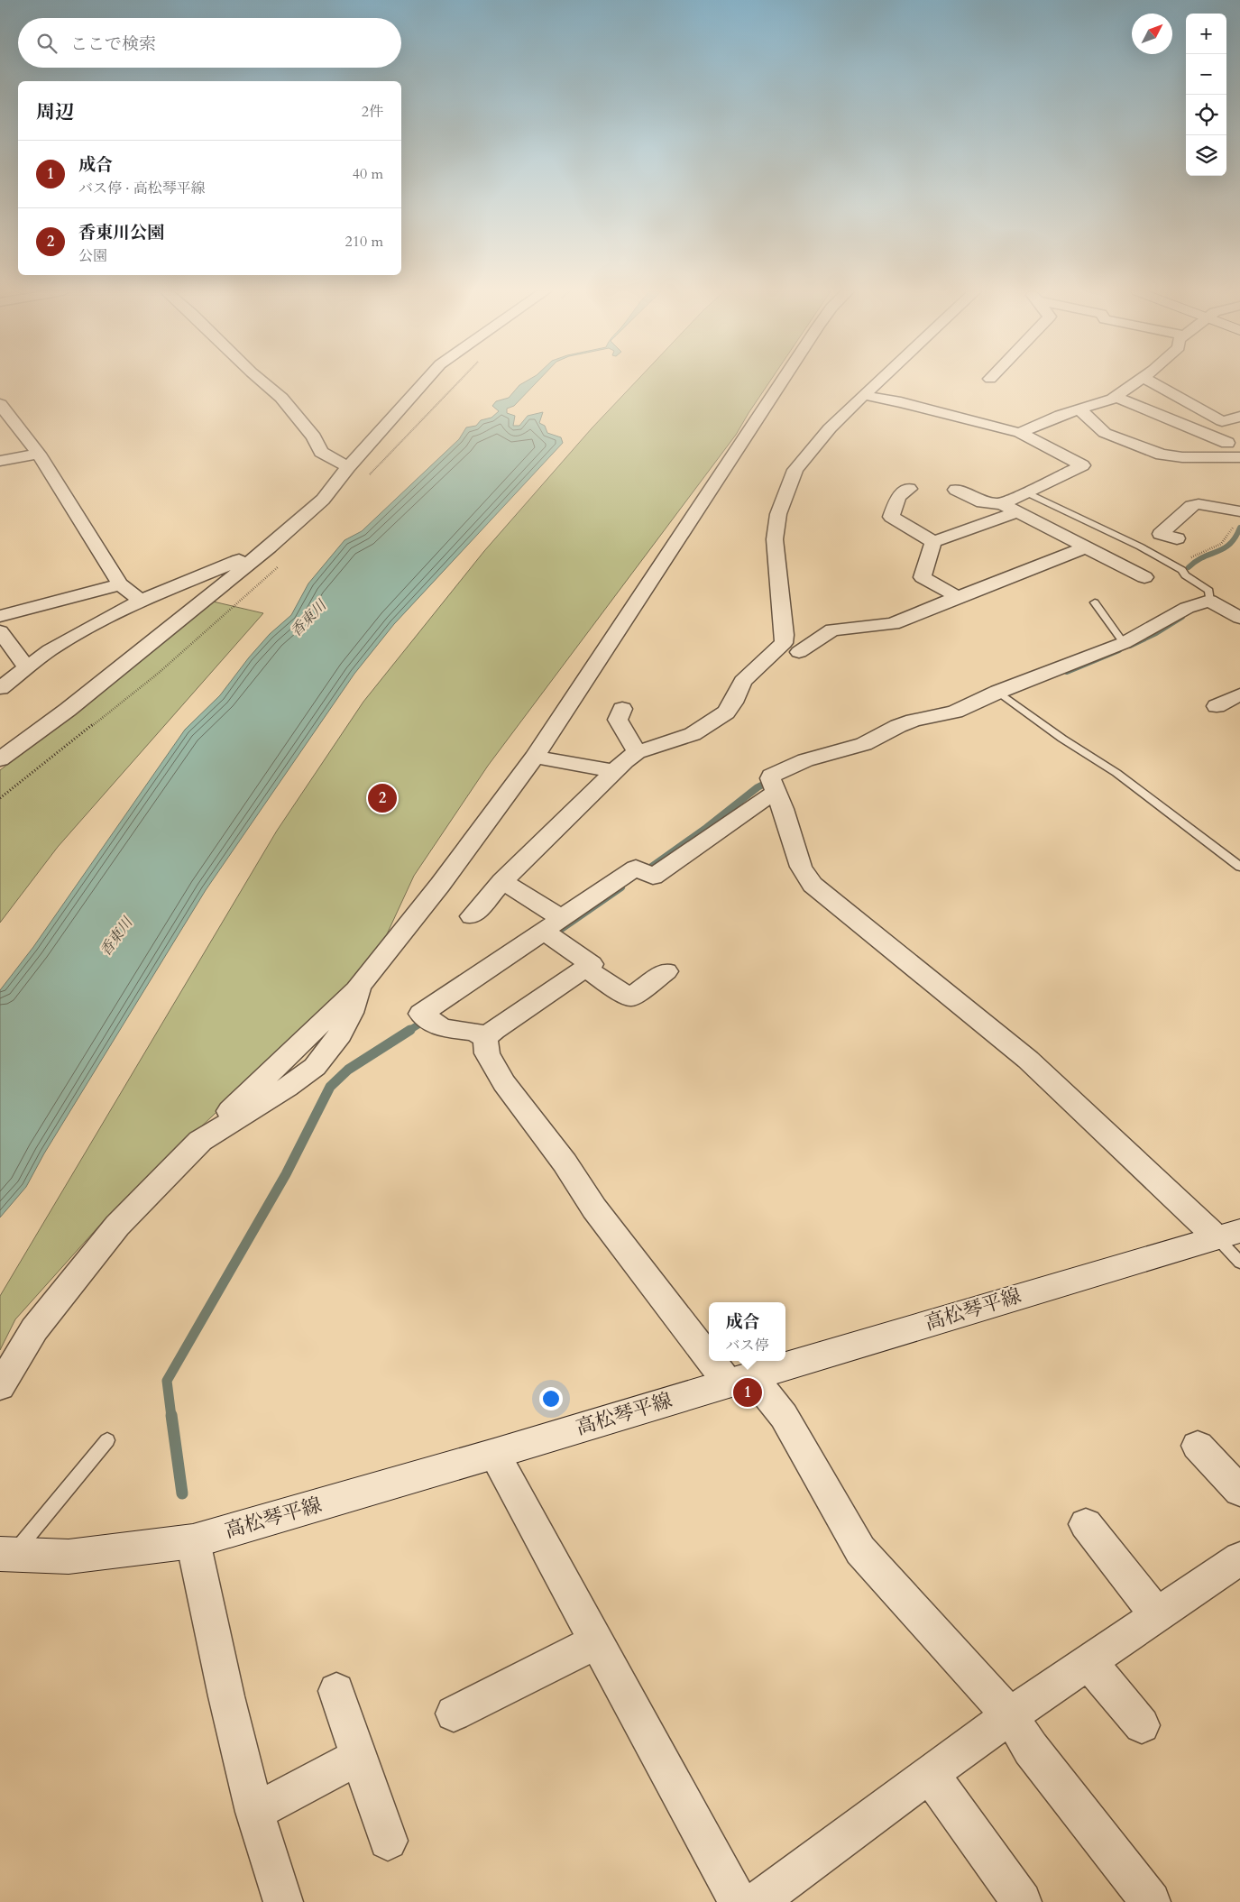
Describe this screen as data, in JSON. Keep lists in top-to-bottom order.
{
  "streets": {
    "main road": ["高松琴平線"]
  },
  "water": ["香東川"],
  "north": "top right",
  "page": {
    "map_buttons": ["+", "−"],
    "search": "ここで検索",
    "heading": ["周辺", "2件"],
    "list": [
      {
        "mark": "1",
        "name": "成合",
        "note": "バス停 · 高松琴平線",
        "value": "40 m"
      },
      {
        "mark": "2",
        "name": "香東川公園",
        "note": "公園",
        "value": "210 m"
      }
    ],
    "pins": ["2", "1"],
    "popup": ["成合", "バス停"]
  }
}
